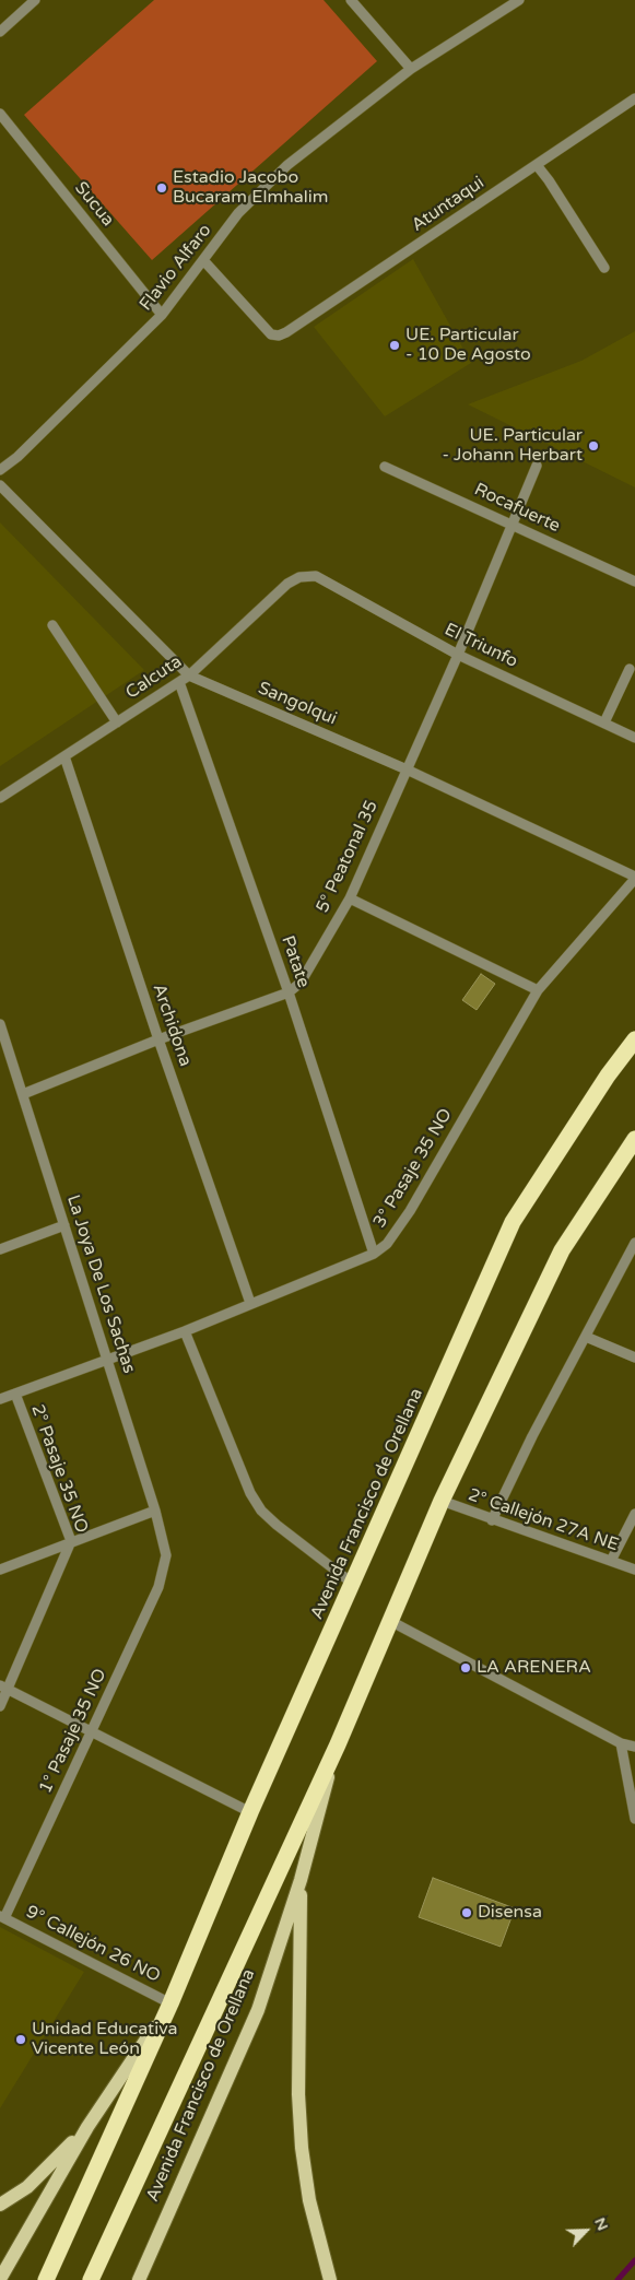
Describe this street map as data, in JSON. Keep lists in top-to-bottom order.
{
  "streets": {
    "highway": ["Avenida Francisco de Orellana"],
    "street": [
      "Sucua",
      "Atuntaqui",
      "Flavio Alfaro",
      "Rocafuerte",
      "El Triunfo",
      "Calcuta",
      "Sangolqui",
      "5° Peatonal 35",
      "Patate",
      "Archidona",
      "3° Pasaje 35 NO",
      "La Joya De Los Sachas",
      "2° Pasaje 35 NO",
      "2° Callejón 27A NE",
      "1° Pasaje 35 NO",
      "9° Callejón 26 NO"
    ]
  },
  "crossings": [
    ["Sucua", "Flavio Alfaro"],
    ["Atuntaqui", "Flavio Alfaro"],
    ["Rocafuerte", "5° Peatonal 35"],
    ["El Triunfo", "Calcuta"],
    ["El Triunfo", "5° Peatonal 35"],
    ["Calcuta", "Sangolqui"],
    ["Calcuta", "Patate"],
    ["Calcuta", "Archidona"],
    ["Sangolqui", "5° Peatonal 35"],
    ["Sangolqui", "3° Pasaje 35 NO"],
    ["5° Peatonal 35", "Patate"],
    ["5° Peatonal 35", "Archidona"],
    ["5° Peatonal 35", "La Joya De Los Sachas"],
    ["Patate", "3° Pasaje 35 NO"],
    ["Archidona", "3° Pasaje 35 NO"],
    ["3° Pasaje 35 NO", "La Joya De Los Sachas"],
    ["3° Pasaje 35 NO", "2° Pasaje 35 NO"],
    ["La Joya De Los Sachas", "1° Pasaje 35 NO"],
    ["Avenida Francisco de Orellana", "2° Callejón 27A NE"],
    ["Avenida Francisco de Orellana", "9° Callejón 26 NO"],
    ["1° Pasaje 35 NO", "9° Callejón 26 NO"]
  ],
  "places": [
    "Estadio Jacobo Bucaram Elmhalim",
    "UE. Particular - 10 De Agosto",
    "UE. Particular - Johann Herbart",
    "LA ARENERA",
    "Disensa",
    "Unidad Educativa Vicente León"
  ],
  "north": "top right"
}
